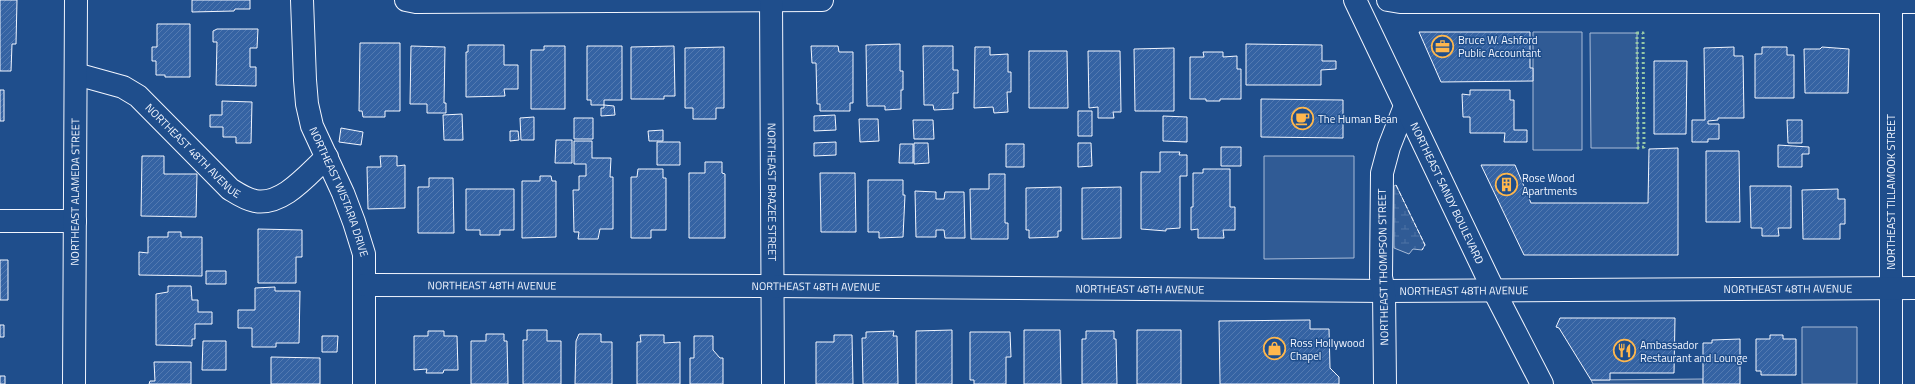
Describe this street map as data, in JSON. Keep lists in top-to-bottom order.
{
  "streets": {
    "street": [
      "NORTHEAST 48TH AVENUE",
      "NORTHEAST ALAMEDA STREET",
      "NORTHEAST WISTARIA DRIVE",
      "NORTHEAST BRAZEE STREET",
      "NORTHEAST TILLAMOOK STREET",
      "NORTHEAST SANDY BOULEVARD",
      "NORTHEAST THOMPSON STREET"
    ]
  },
  "crossings": [
    ["NORTHEAST 48TH AVENUE", "NORTHEAST ALAMEDA STREET"],
    ["NORTHEAST 48TH AVENUE", "NORTHEAST WISTARIA DRIVE"],
    ["NORTHEAST 48TH AVENUE", "NORTHEAST BRAZEE STREET"],
    ["NORTHEAST 48TH AVENUE", "NORTHEAST TILLAMOOK STREET"],
    ["NORTHEAST 48TH AVENUE", "NORTHEAST SANDY BOULEVARD"],
    ["NORTHEAST 48TH AVENUE", "NORTHEAST THOMPSON STREET"],
    ["NORTHEAST SANDY BOULEVARD", "NORTHEAST THOMPSON STREET"]
  ],
  "places": {
    "office": ["Bruce W. Ashford Public Accountant"],
    "cafe": ["The Human Bean"],
    "building": ["Rose Wood Apartments"],
    "shop": ["Ross Hollywood Chapel"],
    "restaurant": ["Ambassador Restaurant and Lounge"]
  }
}
